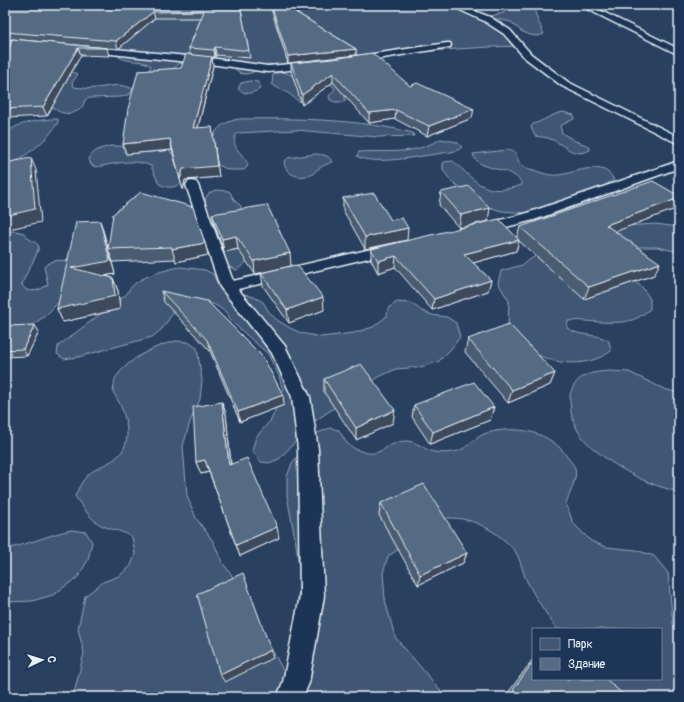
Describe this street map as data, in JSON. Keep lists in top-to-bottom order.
{
  "legend": ["Парк", "Здание"],
  "north": "right"
}
